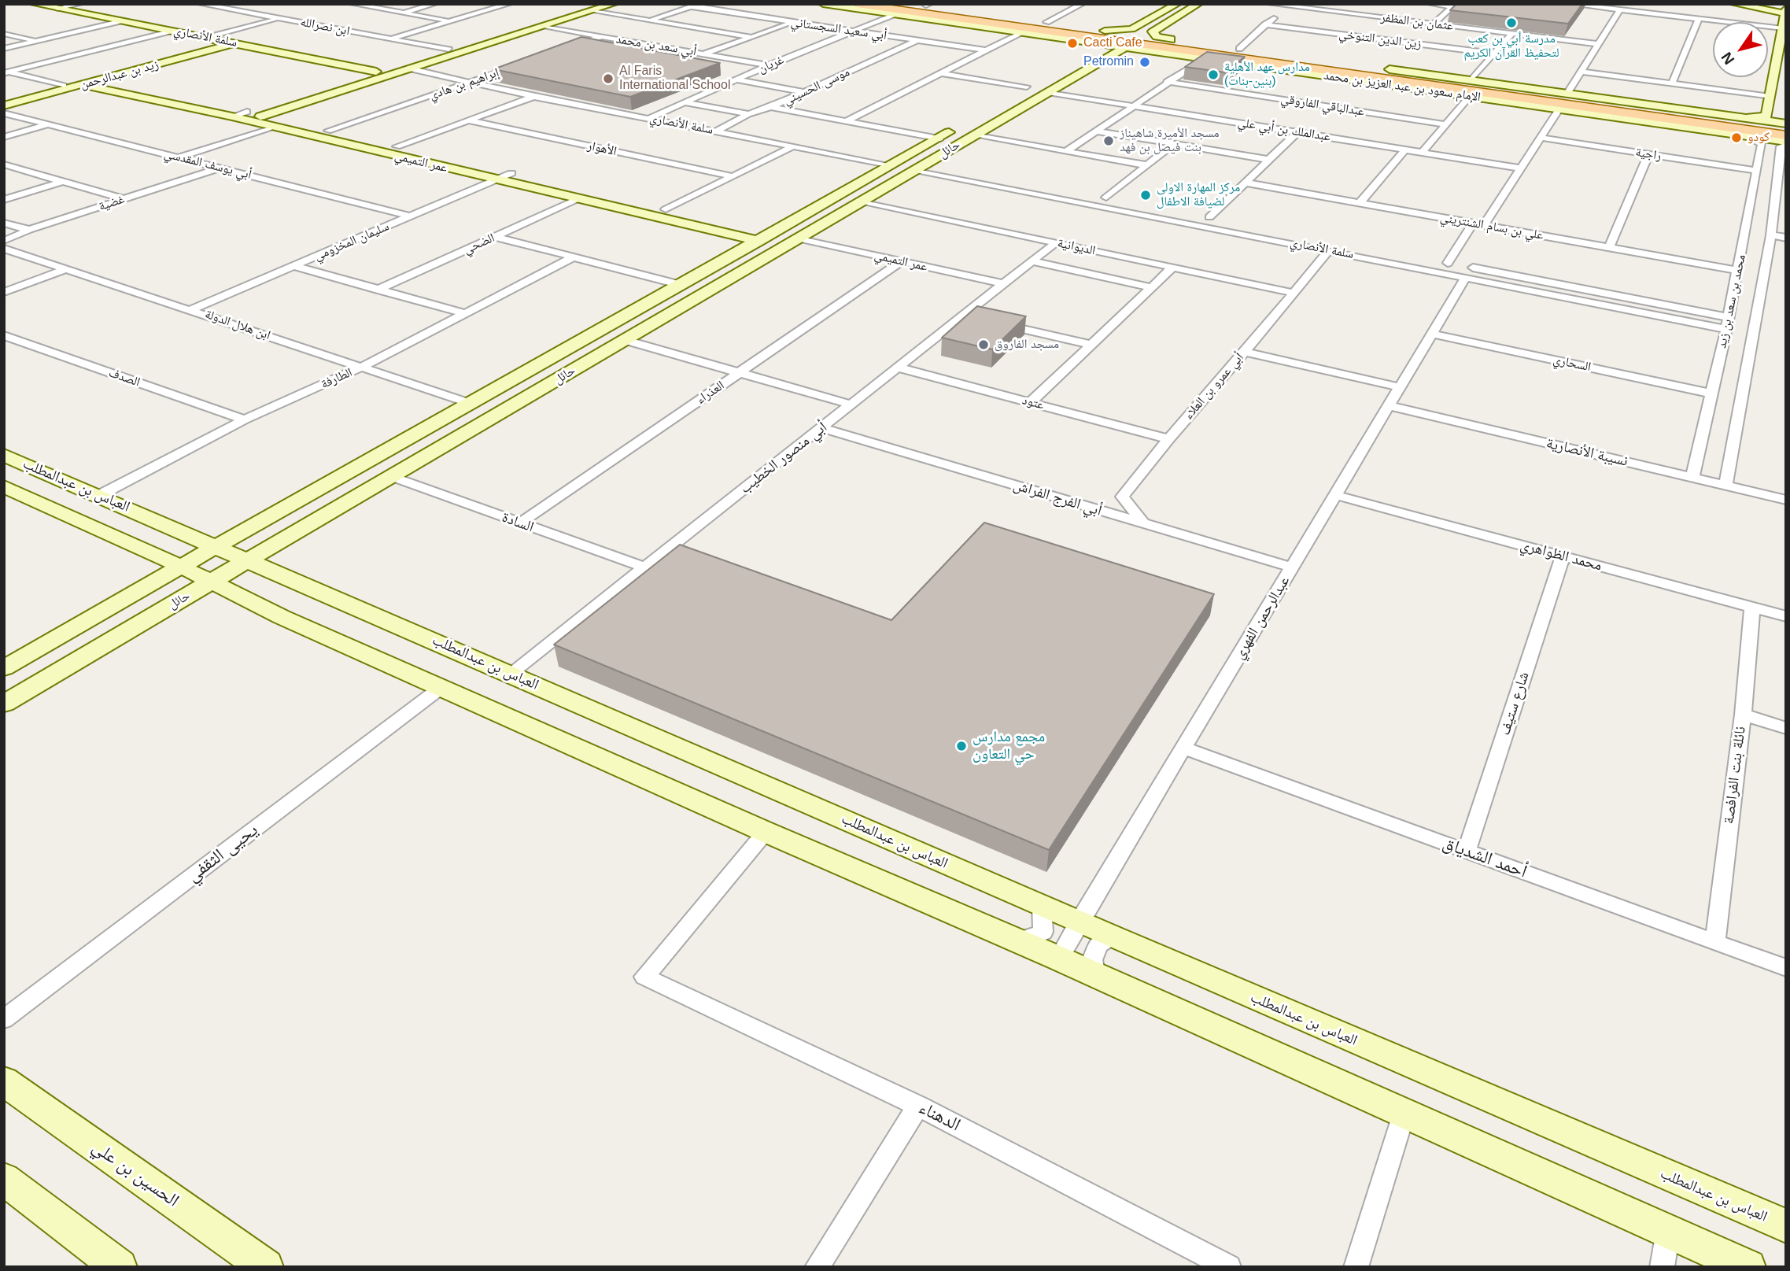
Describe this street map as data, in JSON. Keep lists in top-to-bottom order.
{
  "streets": {
    "main road": ["الإمام سعود بن عبد العزيز بن محمد"],
    "street": [
      "عثمان بن المظفر",
      "ابن نصرالله",
      "أبي سعيد السجستاني",
      "سلمة الأنصاري",
      "زين الدين التنوخي",
      "أبي سعد بن محمد",
      "غريان",
      "زيد بن عبدالرحمن",
      "إبراهيم بن هادي",
      "موسى الحسيني",
      "عبدالباقي الفاروقي",
      "عبدالملك بن أبي علي",
      "الأهوار",
      "حائل",
      "راجية",
      "عمر التميمي",
      "أبي يوسف المقدسي",
      "غضية",
      "علي بن بسام الشنتريني",
      "سليمان المخزومي",
      "الضحي",
      "الديوانية",
      "محمد بن سعد بن زيد",
      "ابن هلال الدولة",
      "السحاري",
      "الصدف",
      "الطارفة",
      "أبي عمرو بن العلاء",
      "العذراء",
      "عتود",
      "نسيبة الأنصارية",
      "أبي منصور الخطيب",
      "العباس بن عبدالمطلب",
      "أبي الفرج الفراش",
      "السادة",
      "محمد الظواهري",
      "عبدالرحمن الفهري",
      "شارع ستيف",
      "نائلة بنت الفرافصة",
      "يحيى الثقفي",
      "أحمد الشدياق",
      "الدهناء",
      "الحسين بن علي"
    ]
  },
  "crossings": [
    ["أبي سعيد السجستاني", "غريان"],
    ["أبي سعيد السجستاني", "موسى الحسيني"],
    ["سلمة الأنصاري", "غريان"],
    ["سلمة الأنصاري", "زيد بن عبدالرحمن"],
    ["سلمة الأنصاري", "إبراهيم بن هادي"],
    ["سلمة الأنصاري", "موسى الحسيني"],
    ["سلمة الأنصاري", "حائل"],
    ["سلمة الأنصاري", "محمد بن سعد بن زيد"],
    ["سلمة الأنصاري", "أبي عمرو بن العلاء"],
    ["سلمة الأنصاري", "عبدالرحمن الفهري"],
    ["أبي سعد بن محمد", "غريان"],
    ["غريان", "الإمام سعود بن عبد العزيز بن محمد"],
    ["زيد بن عبدالرحمن", "عمر التميمي"],
    ["الإمام سعود بن عبد العزيز بن محمد", "حائل"],
    ["الإمام سعود بن عبد العزيز بن محمد", "محمد بن سعد بن زيد"],
    ["عبدالملك بن أبي علي", "حائل"],
    ["حائل", "عمر التميمي"],
    ["حائل", "الديوانية"],
    ["حائل", "ابن هلال الدولة"],
    ["حائل", "العباس بن عبدالمطلب"],
    ["حائل", "السادة"],
    ["راجية", "محمد بن سعد بن زيد"],
    ["عمر التميمي", "سليمان المخزومي"],
    ["عمر التميمي", "الضحي"],
    ["عمر التميمي", "العذراء"],
    ["عمر التميمي", "أبي منصور الخطيب"],
    ["أبي يوسف المقدسي", "غضية"],
    ["أبي يوسف المقدسي", "سليمان المخزومي"],
    ["علي بن بسام الشنتريني", "محمد بن سعد بن زيد"],
    ["سليمان المخزومي", "ابن هلال الدولة"],
    ["الديوانية", "أبي عمرو بن العلاء"],
    ["الديوانية", "أبي منصور الخطيب"],
    ["محمد بن سعد بن زيد", "السحاري"],
    ["محمد بن سعد بن زيد", "نسيبة الأنصارية"],
    ["ابن هلال الدولة", "الطارفة"],
    ["السحاري", "عبدالرحمن الفهري"],
    ["الصدف", "الطارفة"],
    ["الطارفة", "العباس بن عبدالمطلب"],
    ["أبي عمرو بن العلاء", "عتود"],
    ["أبي عمرو بن العلاء", "أبي الفرج الفراش"],
    ["العذراء", "السادة"],
    ["عتود", "أبي منصور الخطيب"],
    ["نسيبة الأنصارية", "عبدالرحمن الفهري"],
    ["أبي منصور الخطيب", "العباس بن عبدالمطلب"],
    ["أبي منصور الخطيب", "أبي الفرج الفراش"],
    ["أبي منصور الخطيب", "السادة"],
    ["العباس بن عبدالمطلب", "عبدالرحمن الفهري"],
    ["العباس بن عبدالمطلب", "يحيى الثقفي"],
    ["العباس بن عبدالمطلب", "الدهناء"],
    ["أبي الفرج الفراش", "عبدالرحمن الفهري"],
    ["محمد الظواهري", "عبدالرحمن الفهري"],
    ["محمد الظواهري", "شارع ستيف"],
    ["محمد الظواهري", "نائلة بنت الفرافصة"],
    ["عبدالرحمن الفهري", "أحمد الشدياق"],
    ["شارع ستيف", "أحمد الشدياق"],
    ["نائلة بنت الفرافصة", "أحمد الشدياق"]
  ],
  "places": [
    "مدرسة أبي بن كعب لتحفيظ القرآن الكريم",
    "Cacti Cafe",
    "Petromin",
    "مدارس عهد الأهلية (بنين-بنات)",
    "Al Faris International School",
    "كودو",
    "مسجد الأميرة شاهيناز بنت فيصل بن فهد",
    "مركز المهارة الاولى لضيافة الاطفال",
    "مسجد الفاروق",
    "مجمع مدارس حي التعاون"
  ],
  "north": "bottom left"
}
